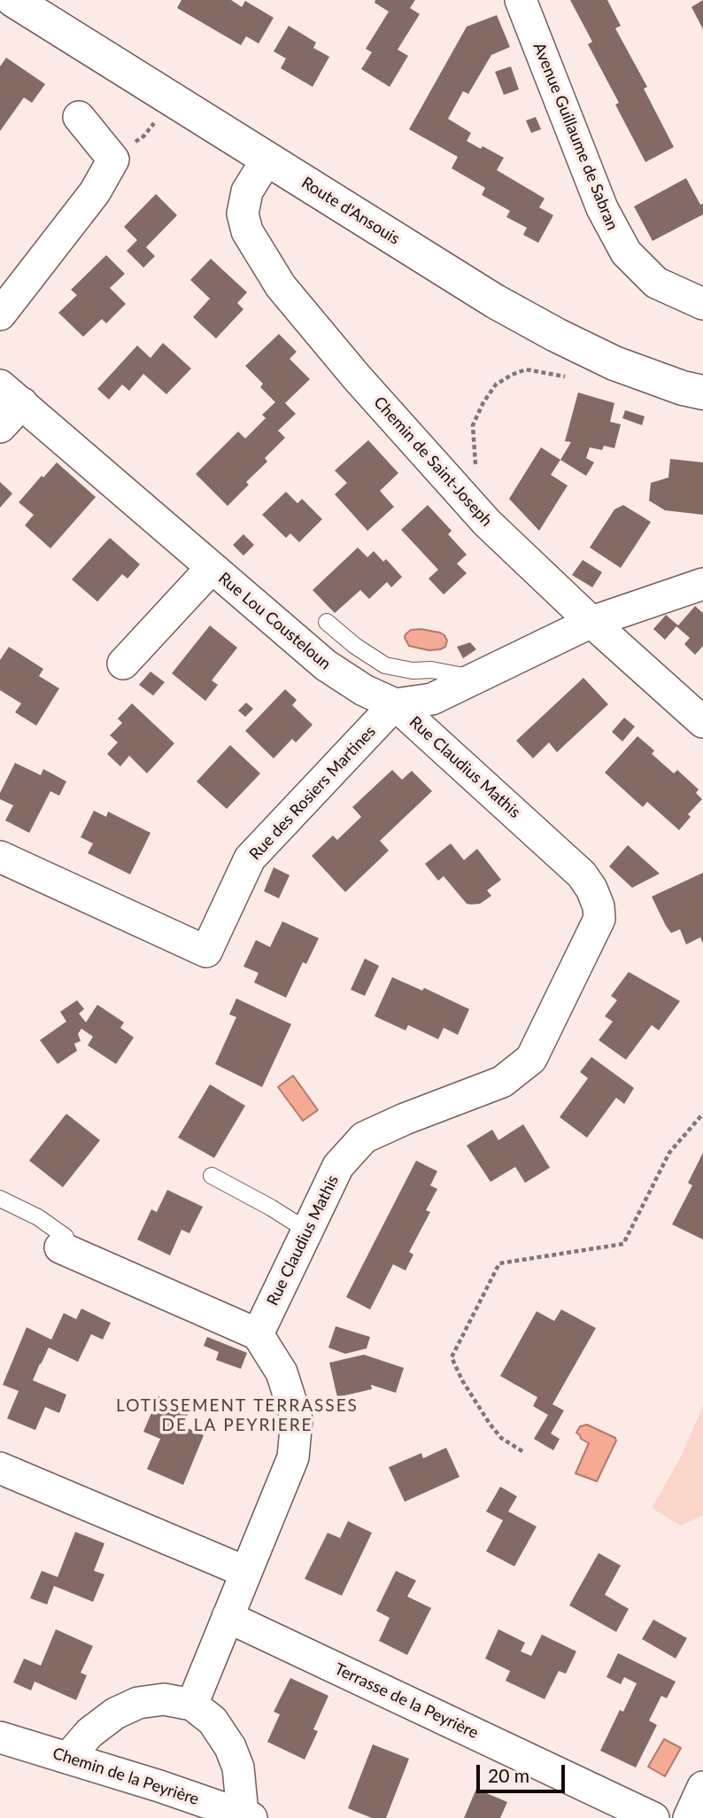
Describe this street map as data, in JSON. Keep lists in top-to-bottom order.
{
  "streets": {
    "street": [
      "Avenue Guillaume de Sabran",
      "Route d'Ansouis",
      "Chemin de Saint-Joseph",
      "Rue Lou Cousteloun",
      "Rue Claudius Mathis",
      "Rue des Rosiers Martines",
      "Terrasse de la Peyrière",
      "Chemin de la Peyrière"
    ]
  },
  "crossings": [
    ["Route d'Ansouis", "Chemin de Saint-Joseph"],
    ["Chemin de Saint-Joseph", "Rue Lou Cousteloun"],
    ["Rue Lou Cousteloun", "Rue Claudius Mathis"],
    ["Rue Lou Cousteloun", "Rue des Rosiers Martines"],
    ["Rue Claudius Mathis", "Rue des Rosiers Martines"]
  ],
  "districts": ["LOTISSEMENT TERRASSES DE LA PEYRIERE"],
  "scale_bar": "20 m"
}
